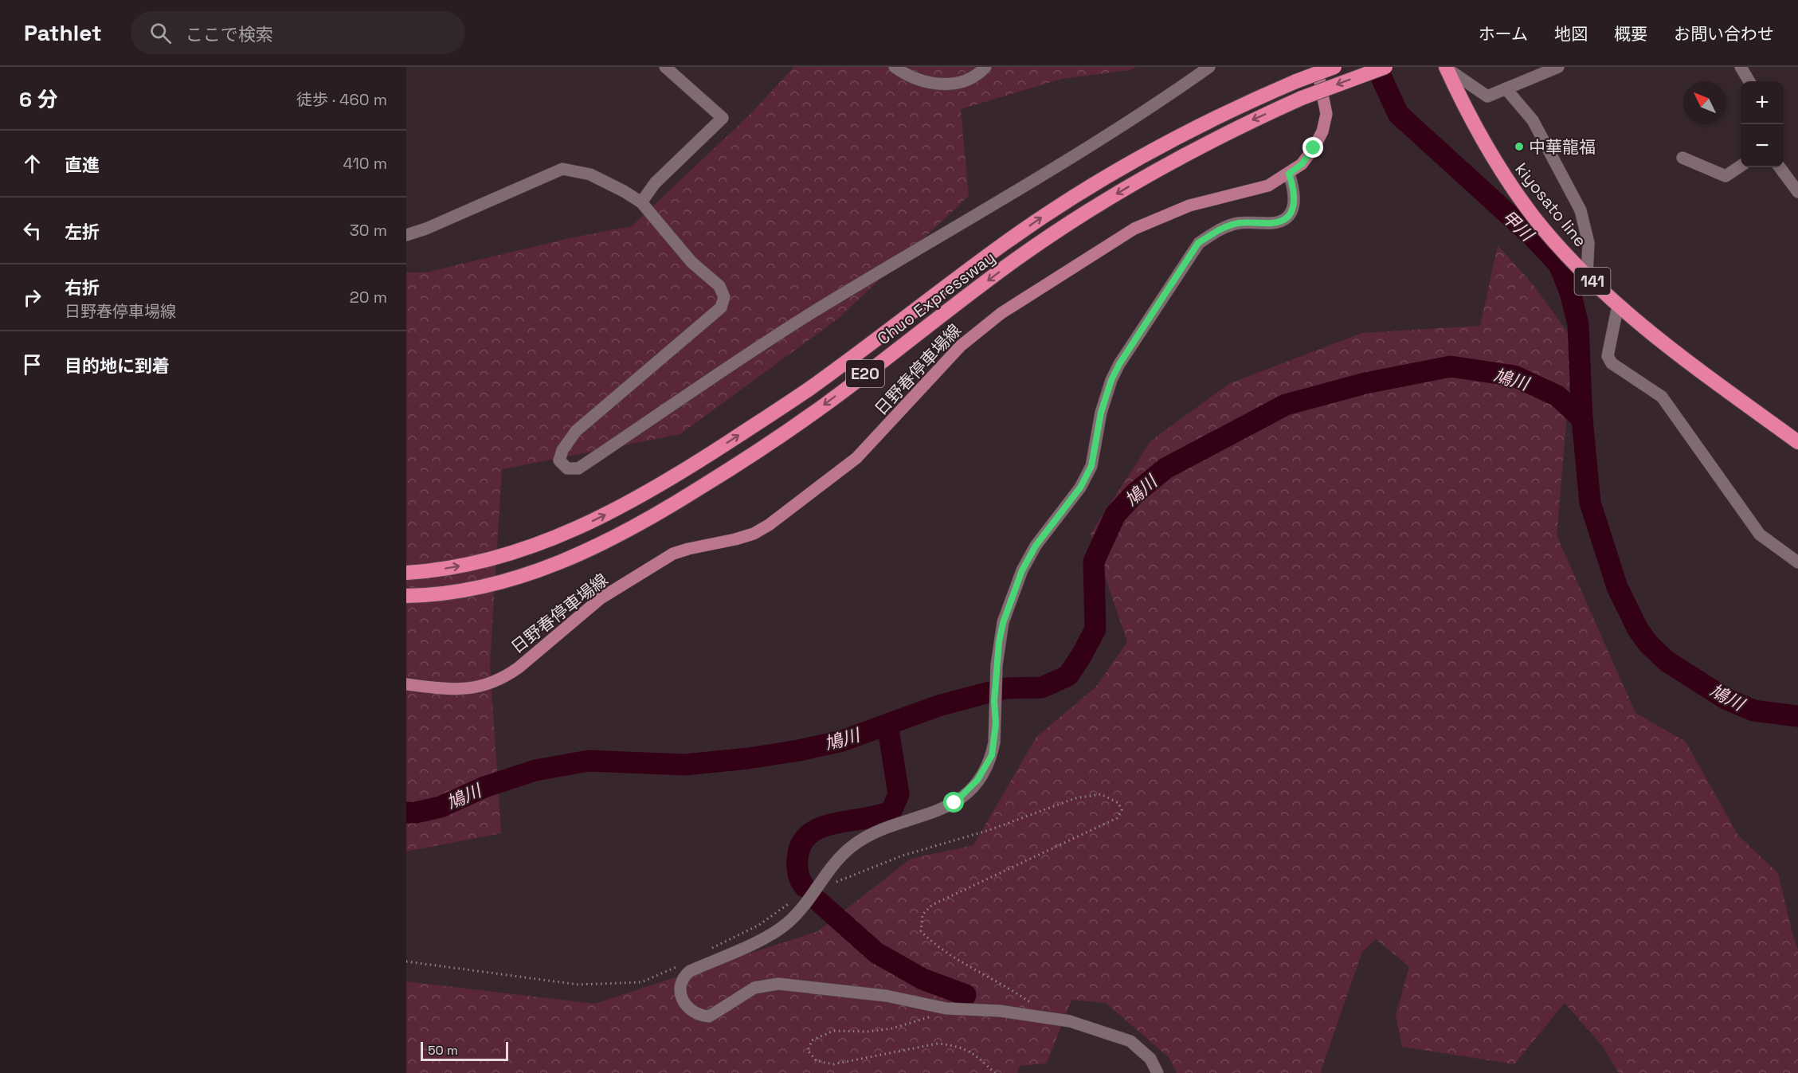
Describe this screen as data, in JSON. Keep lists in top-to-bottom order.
{
  "streets": {
    "highway": [
      "kiyosato line",
      "141",
      "Chuo Expressway",
      "E20"
    ],
    "main road": ["日野春停車場線"]
  },
  "water": ["甲川", "鳩川"],
  "places": ["中華龍福"],
  "scale_bar": "50 m",
  "north": "top left",
  "page": {
    "header": "Pathlet",
    "search": "ここで検索",
    "nav": [
      "ホーム",
      "地図",
      "概要",
      "お問い合わせ"
    ],
    "heading": ["6 分", "徒歩 · 460 m"],
    "map_buttons": ["+", "−"],
    "list": [
      ["直進", "410 m"],
      ["左折", "30 m"],
      ["右折", "日野春停車場線", "20 m"],
      "目的地に到着"
    ],
    "scale": "50 m"
  }
}
